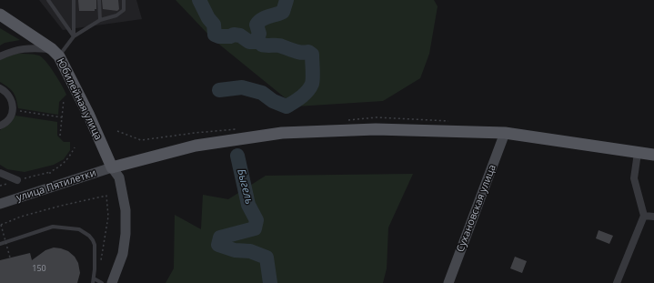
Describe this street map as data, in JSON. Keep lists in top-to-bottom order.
{
  "streets": {
    "main road": ["Юбилейная улица"],
    "street": ["улица Пятилетки", "Сухановская улица"]
  },
  "crossings": [
    ["Юбилейная улица", "улица Пятилетки"]
  ],
  "water": ["Быгель"],
  "house_numbers": ["150"]
}
